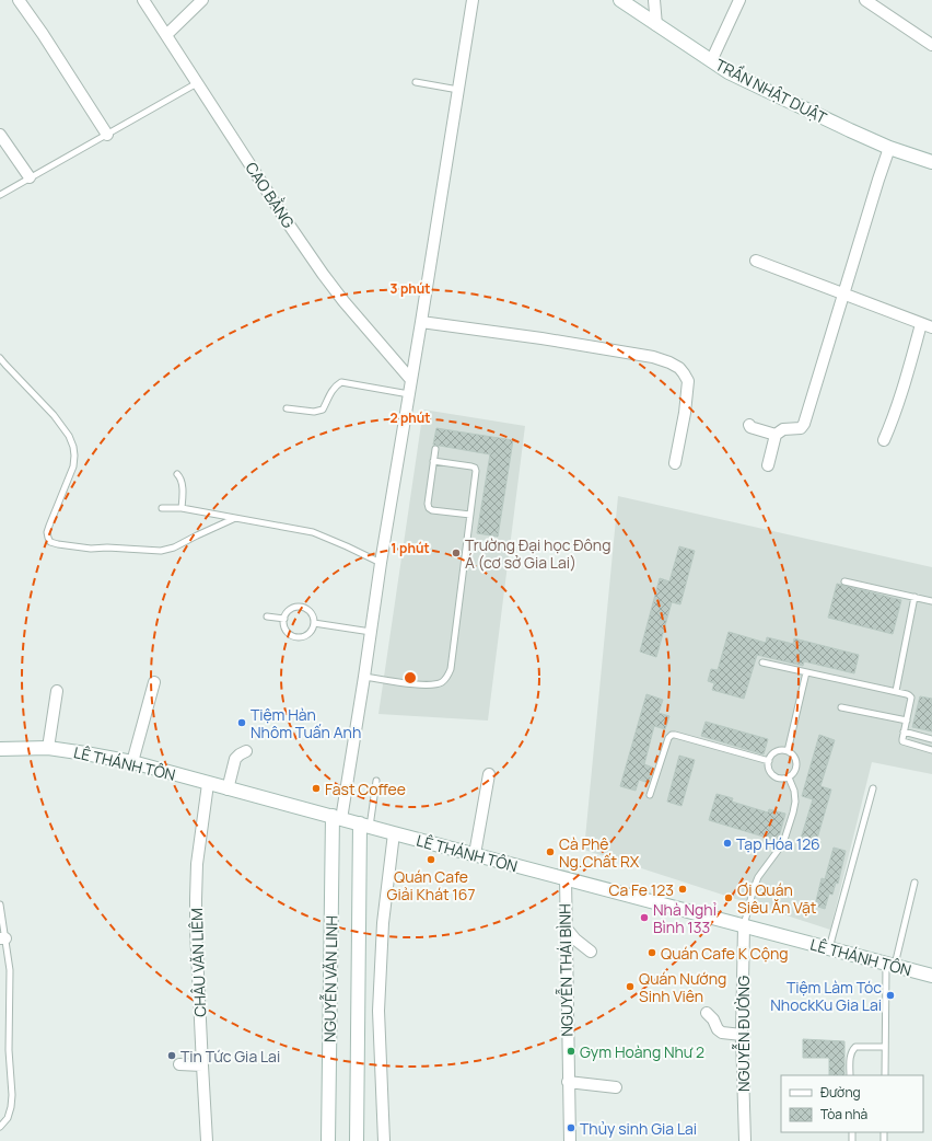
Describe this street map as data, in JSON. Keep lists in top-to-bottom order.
{
  "streets": {
    "street": [
      "TRẦN NHẬT DUẬT",
      "CAO BẰNG",
      "LÊ THÁNH TÔN",
      "CHÂU VĂN LIÊM",
      "NGUYỄN THÁI BÌNH",
      "NGUYỄN VĂN LINH",
      "NGUYỄN ĐƯỜNG"
    ]
  },
  "crossings": [
    ["LÊ THÁNH TÔN", "CHÂU VĂN LIÊM"],
    ["LÊ THÁNH TÔN", "NGUYỄN THÁI BÌNH"],
    ["LÊ THÁNH TÔN", "NGUYỄN VĂN LINH"],
    ["LÊ THÁNH TÔN", "NGUYỄN ĐƯỜNG"]
  ],
  "places": [
    "Trường Đại học Đông Á (cơ sở Gia Lai)",
    "Tiệm Hàn Nhôm Tuấn Anh",
    "Fast Coffee",
    "Tạp Hóa 126",
    "Cà Phê Ng.Chất RX",
    "Quán Cafe Giải Khát 167",
    "Ca Fe 123",
    "Ơi Quán Siêu Ăn Vặt",
    "Nhà Nghỉ Bình 133",
    "Quán Cafe K Cộng",
    "Quán Nướng Sinh Viên",
    "Tiệm Làm Tóc NhockKu Gia Lai",
    "Gym Hoàng Như 2",
    "Tin Tức Gia Lai",
    "Thủy sinh Gia Lai"
  ],
  "legend": ["Đường", "Tòa nhà"],
  "rings": ["3 phút", "2 phút", "1 phút"]
}
